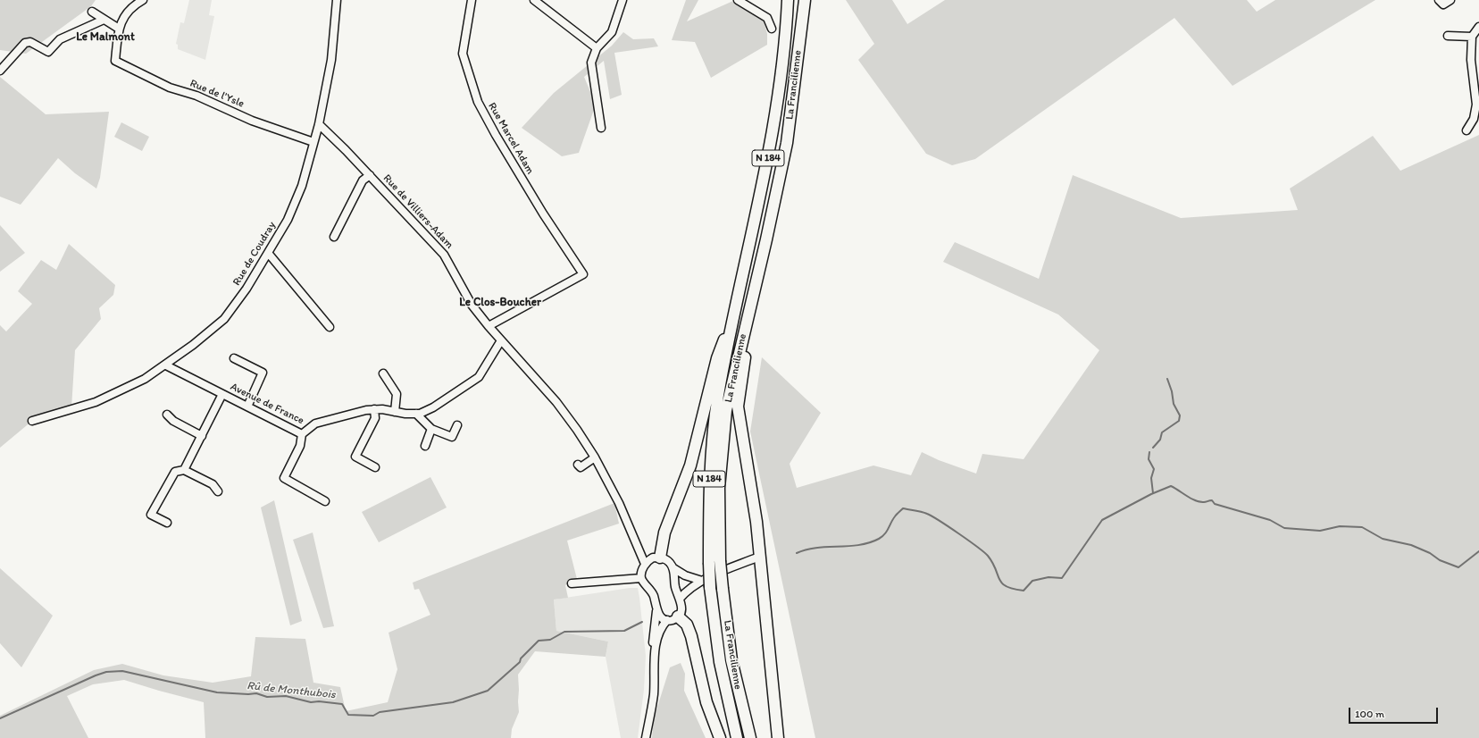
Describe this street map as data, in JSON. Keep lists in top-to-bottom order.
{
  "streets": {
    "highway": ["La Francilienne", "N 184"],
    "street": [
      "Rue de l'Ysle",
      "Rue Marcel Adam",
      "Rue de Villiers-Adam",
      "Rue de Coudray",
      "Avenue de France"
    ]
  },
  "crossings": [
    ["Rue de l'Ysle", "Rue de Coudray"],
    ["Rue Marcel Adam", "Rue de Villiers-Adam"],
    ["Rue de Villiers-Adam", "Rue de Coudray"],
    ["Rue de Villiers-Adam", "Avenue de France"],
    ["Rue de Coudray", "Avenue de France"]
  ],
  "districts": ["Le Malmont", "Le Clos-Boucher"],
  "water": ["Rû de Monthubois"],
  "scale_bar": "100 m"
}
